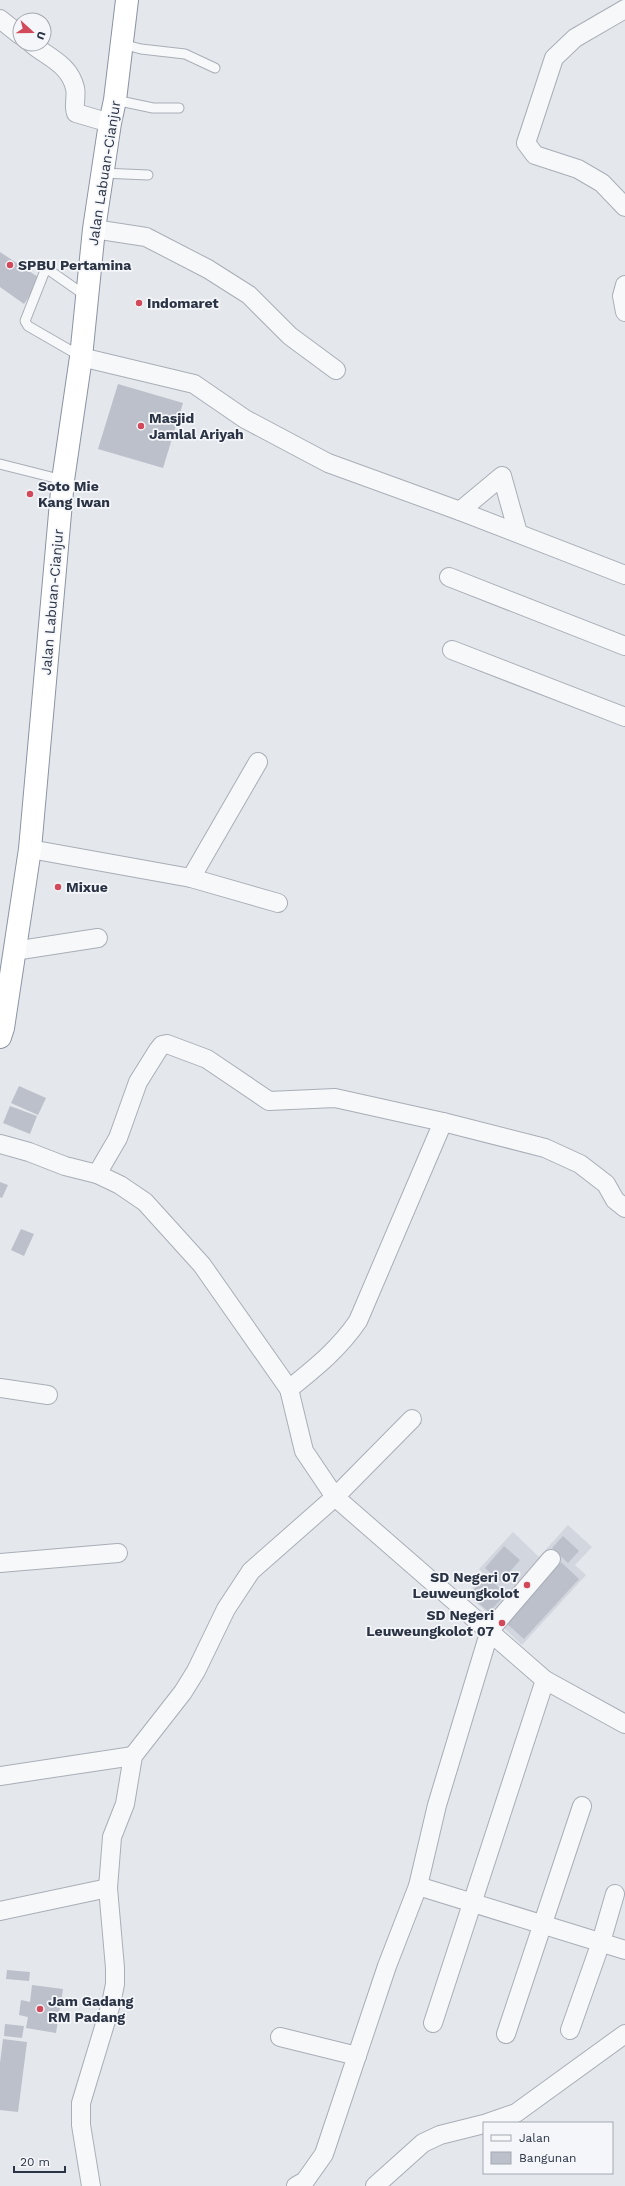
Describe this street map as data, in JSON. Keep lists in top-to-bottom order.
{
  "streets": {
    "highway": ["Jalan Labuan-Cianjur"]
  },
  "places": [
    "SPBU Pertamina",
    "Indomaret",
    "Masjid Jamlal Ariyah",
    "Soto Mie Kang Iwan",
    "Mixue",
    "SD Negeri 07 Leuweungkolot",
    "SD Negeri Leuweungkolot 07",
    "Jam Gadang RM Padang"
  ],
  "legend": ["Jalan", "Bangunan"],
  "scale_bar": "20 m",
  "north": "right"
}
